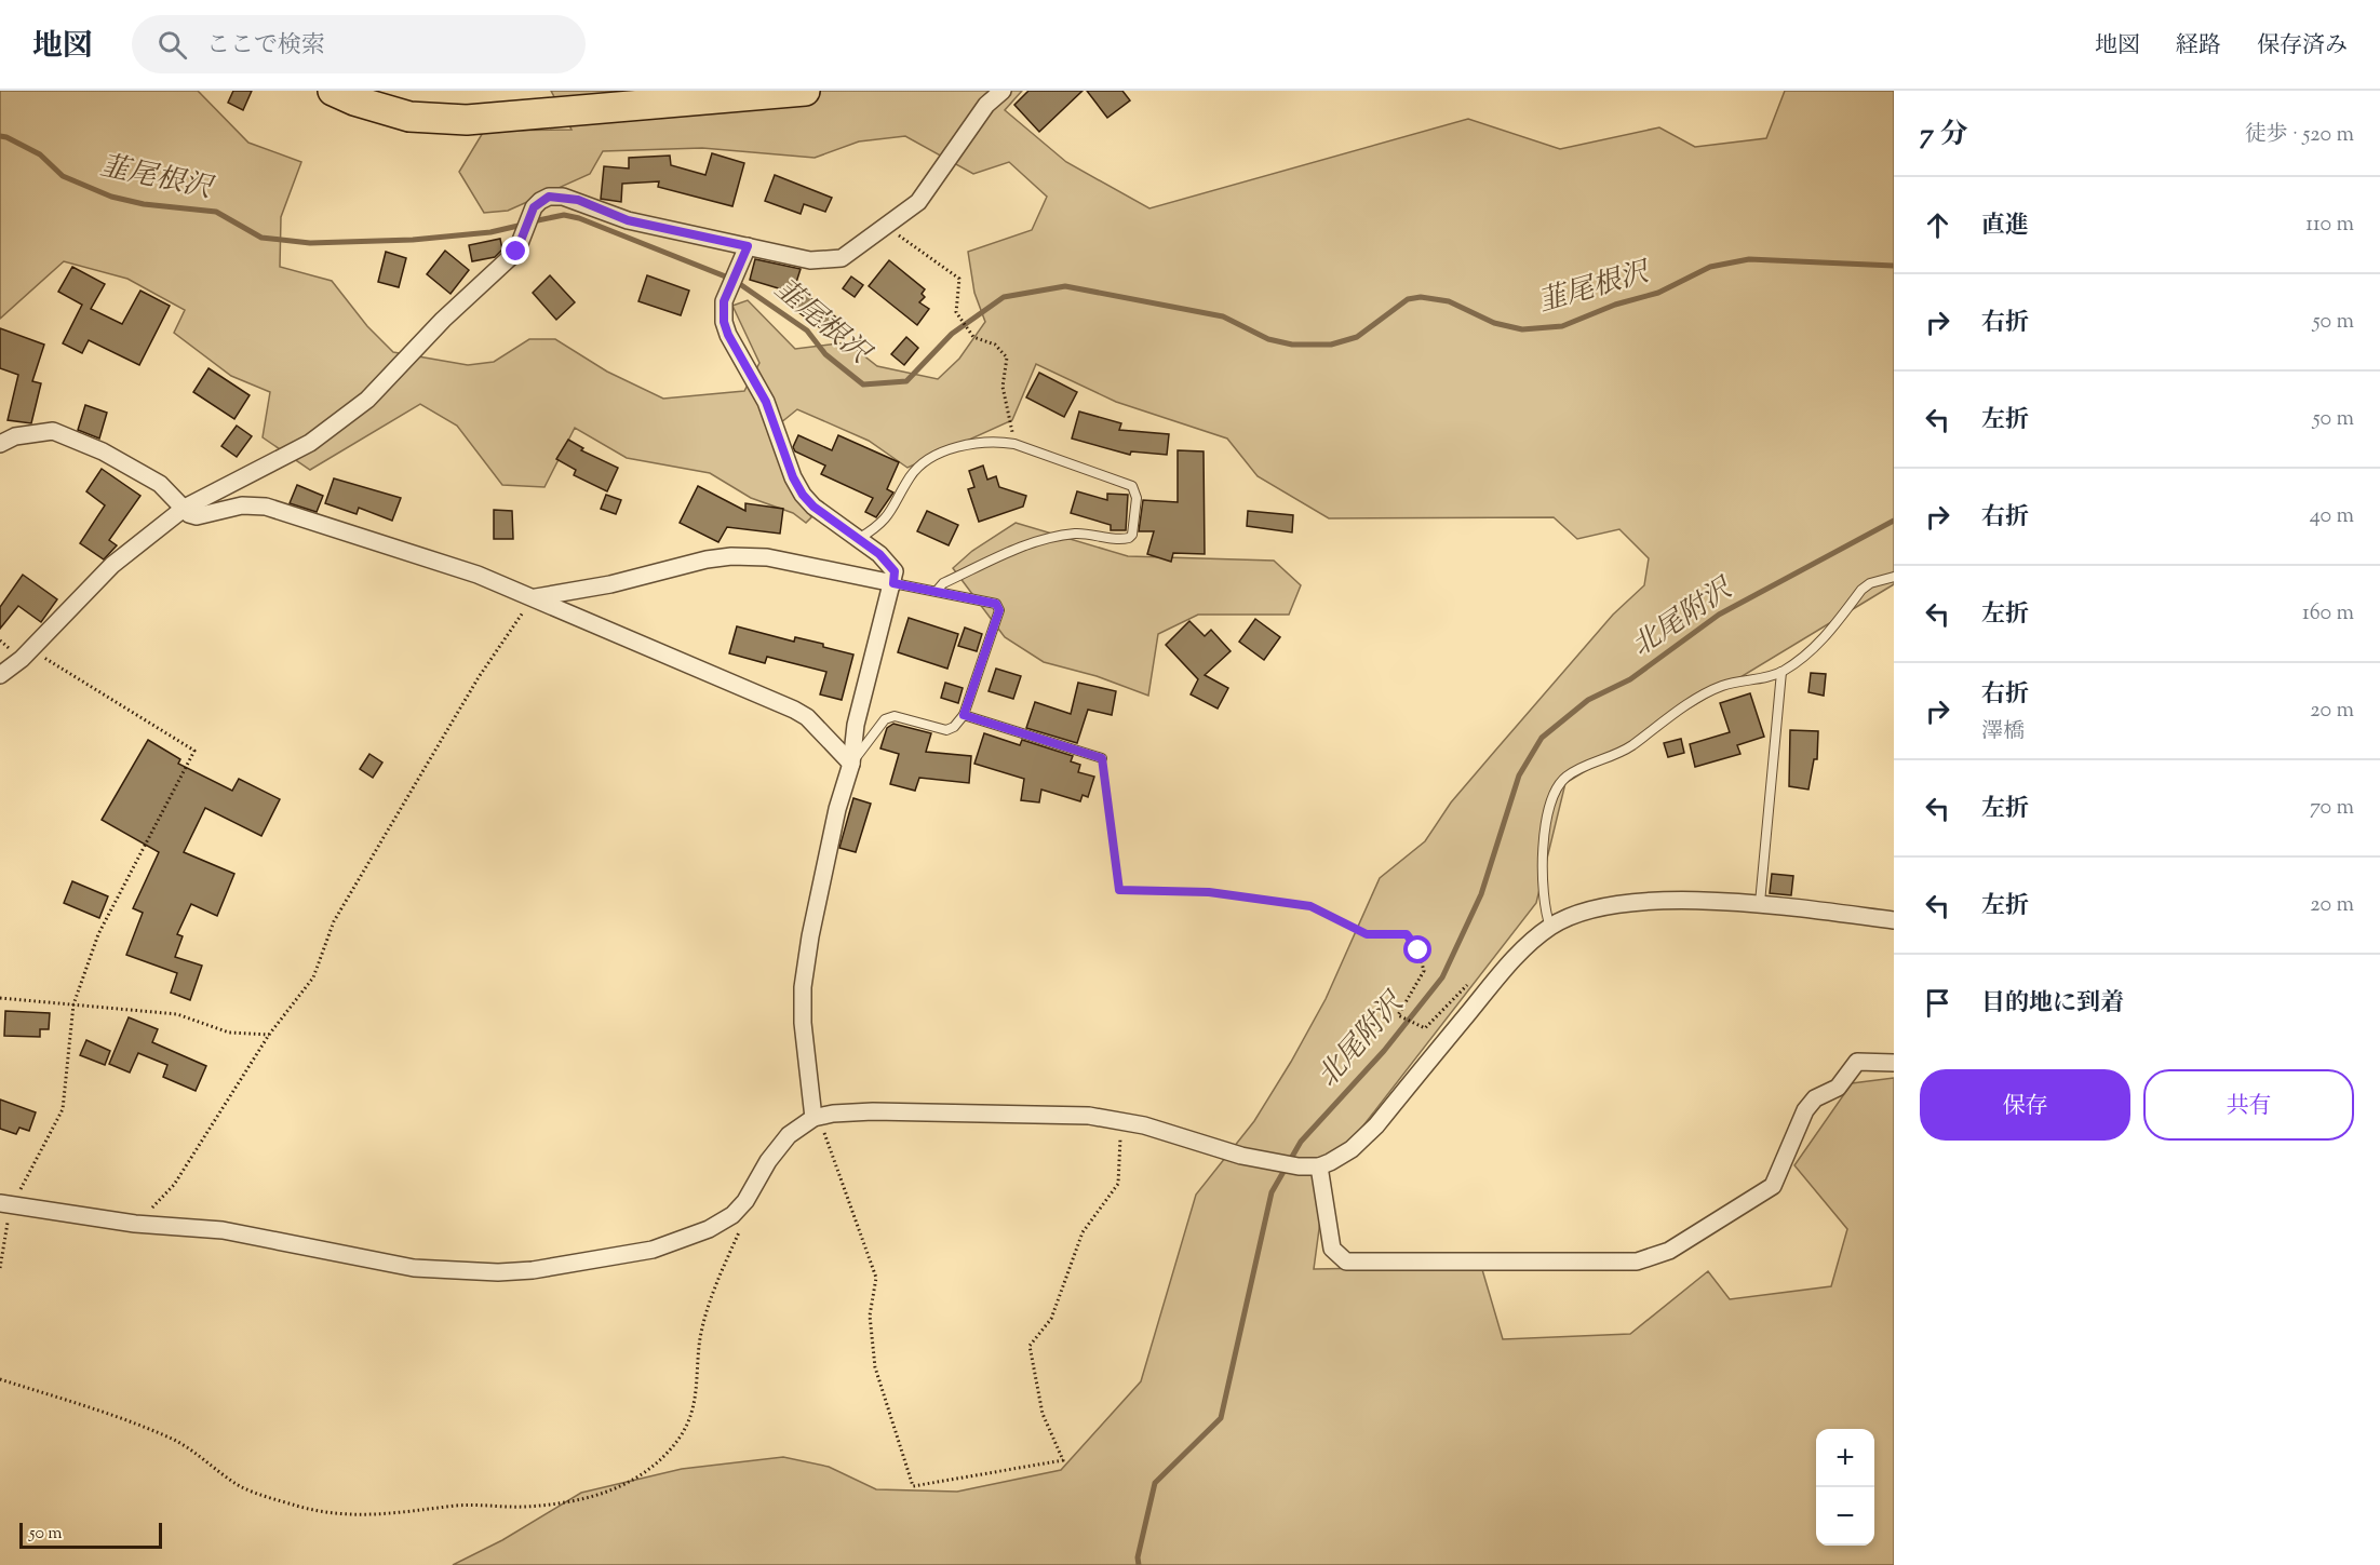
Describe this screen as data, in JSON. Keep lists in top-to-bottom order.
{
  "water": ["韮尾根沢", "北尾附沢"],
  "scale_bar": "50 m",
  "page": {
    "header": "地図",
    "search": "ここで検索",
    "nav": ["地図", "経路", "保存済み"],
    "heading": ["7 分", "徒歩 · 520 m"],
    "list": [
      ["直進", "110 m"],
      ["右折", "50 m"],
      ["左折", "50 m"],
      ["右折", "40 m"],
      ["左折", "160 m"],
      ["右折", "澤橋", "20 m"],
      ["左折", "70 m"],
      ["左折", "20 m"],
      "目的地に到着"
    ],
    "buttons": ["保存", "共有"],
    "map_buttons": ["+", "−"],
    "scale": "50 m"
  }
}
